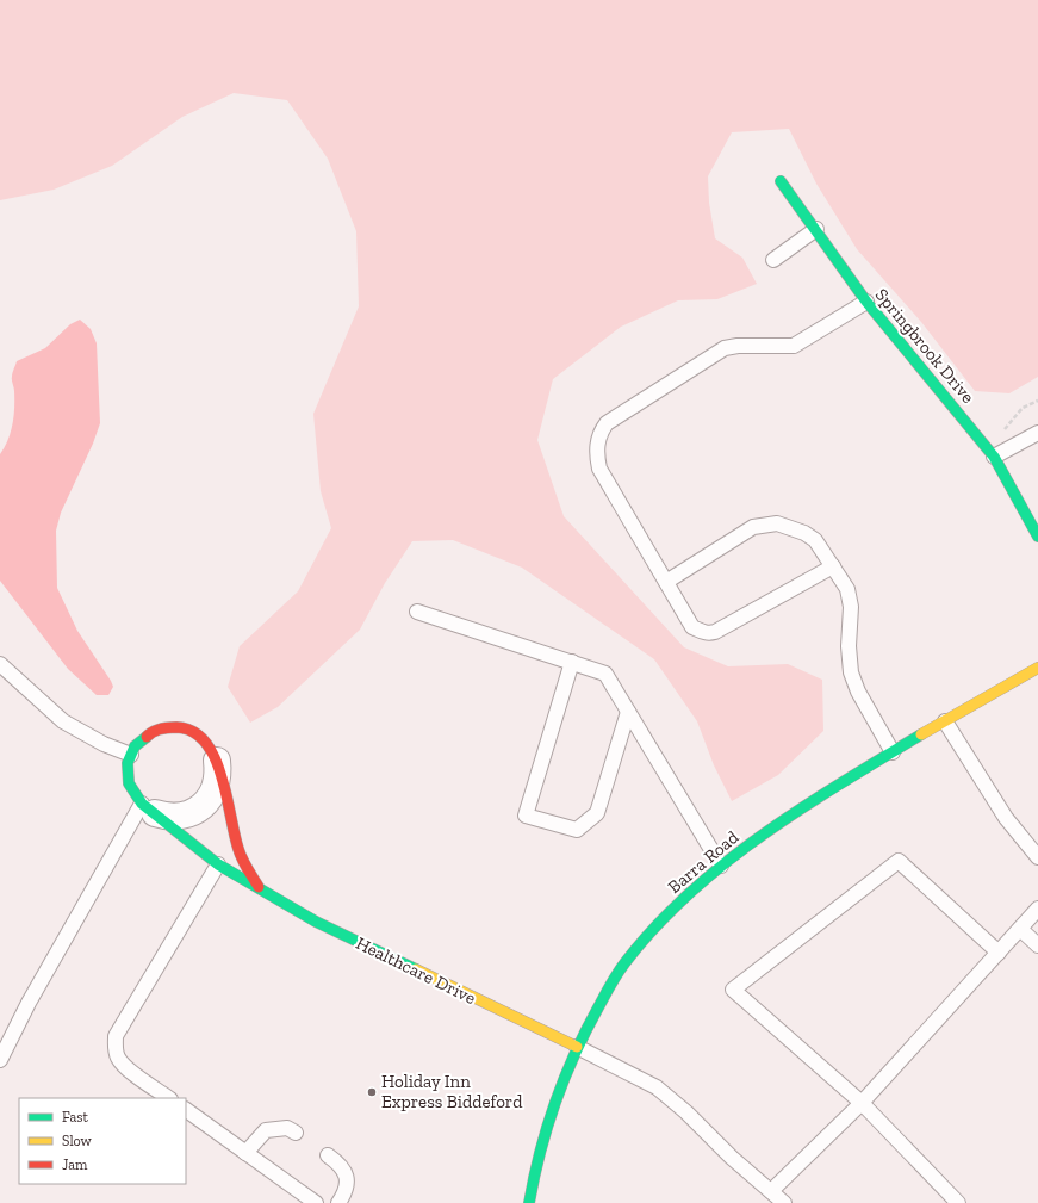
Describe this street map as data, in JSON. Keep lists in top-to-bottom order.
{
  "streets": {
    "street": ["Springbrook Drive", "Barra Road", "Healthcare Drive"]
  },
  "crossings": [
    ["Barra Road", "Healthcare Drive"]
  ],
  "places": ["Holiday Inn Express Biddeford"],
  "legend": ["Fast", "Slow", "Jam"]
}
